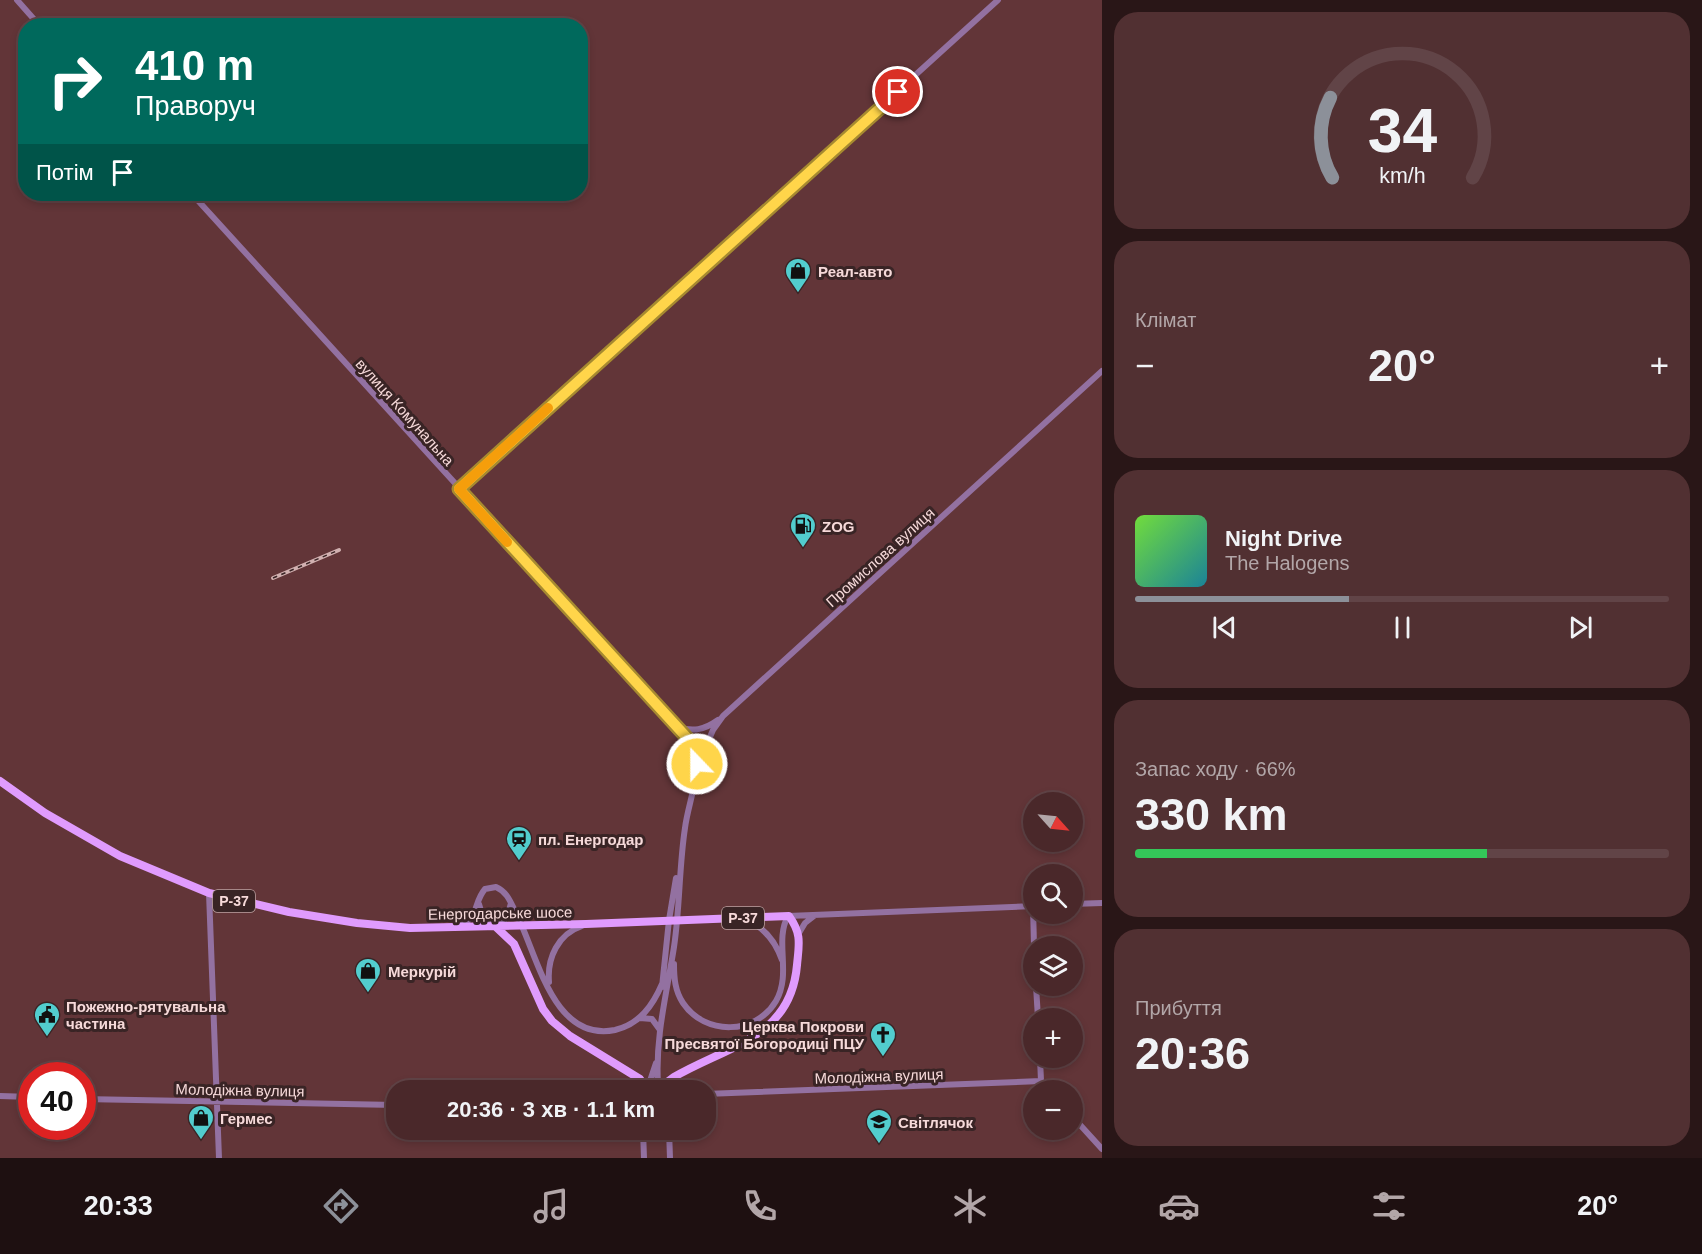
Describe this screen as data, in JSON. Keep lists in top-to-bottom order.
{
  "streets": {
    "main road": ["Р-37", "Енергодарське шосе"],
    "street": ["вулиця Комунальна", "Промислова вулиця", "Молодіжна вулиця"]
  },
  "crossings": [
    ["вулиця Комунальна", "Промислова вулиця"]
  ],
  "places": {
    "shop": ["Реал-авто", "Меркурій", "Гермес"],
    "fuel station": ["ZOG"],
    "station": ["пл. Енергодар"],
    "public building": ["Пожежно-рятувальна частина"],
    "church": ["Церква Покрови Пресвятої Богородиці ПЦУ"],
    "school or university": ["Світлячок"]
  },
  "north": "bottom right",
  "page": {
    "turn": ["410 m", "Праворуч"],
    "then": "Потім",
    "tile": [
      "Клімат",
      ["Запас ходу · 66%", "330 km"],
      ["Прибуття", "20:36"]
    ],
    "heat": ["−", "20°", "+"],
    "song": ["Night Drive", "The Halogens"],
    "map_buttons": ["+", "−"],
    "limit": "40",
    "trip": "20:36 · 3 хв · 1.1 km",
    "tabs": ["20:33", "20°"],
    "gauge": ["34", "km/h"]
  }
}
